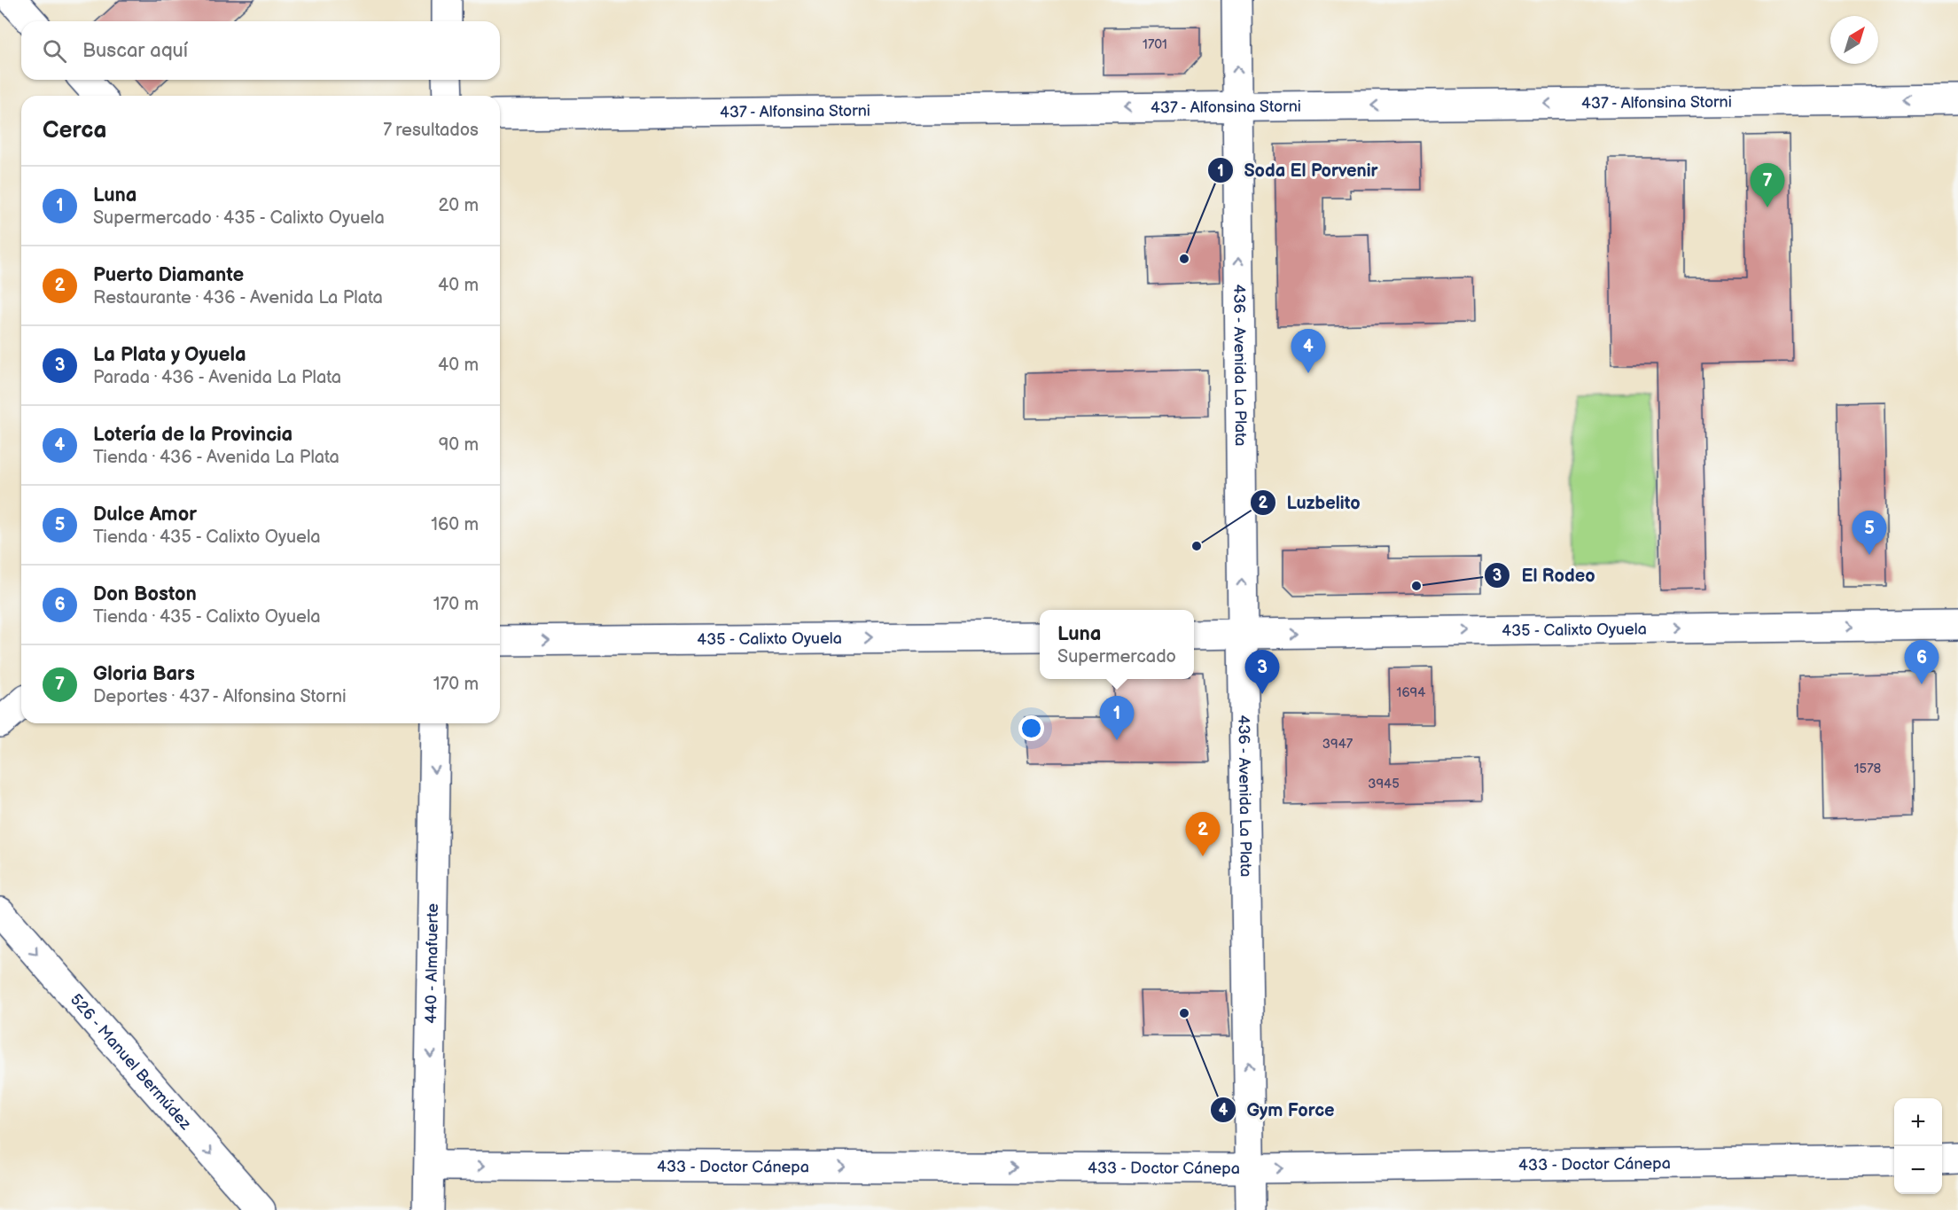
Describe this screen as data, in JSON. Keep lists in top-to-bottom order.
{
  "streets": {
    "street": [
      "437 - Alfonsina Storni",
      "436 - Avenida La Plata",
      "435 - Calixto Oyuela",
      "440 - Almafuerte",
      "526 - Manuel Bermúdez",
      "433 - Doctor Cánepa"
    ]
  },
  "crossings": [
    ["437 - Alfonsina Storni", "436 - Avenida La Plata"],
    ["436 - Avenida La Plata", "435 - Calixto Oyuela"],
    ["436 - Avenida La Plata", "433 - Doctor Cánepa"],
    ["440 - Almafuerte", "433 - Doctor Cánepa"]
  ],
  "one_way": [
    "437 - Alfonsina Storni",
    "436 - Avenida La Plata",
    "435 - Calixto Oyuela",
    "440 - Almafuerte",
    "526 - Manuel Bermúdez",
    "433 - Doctor Cánepa"
  ],
  "places": [
    "Soda El Porvenir",
    "Luzbelito",
    "El Rodeo",
    "Gym Force"
  ],
  "house_numbers": [
    "1701",
    "1694",
    "3947",
    "1578",
    "3945"
  ],
  "north": "top right",
  "page": {
    "search": "Buscar aquí",
    "heading": ["Cerca", "7 resultados"],
    "pins": [
      "7",
      "4",
      "5",
      "6",
      "3",
      "1",
      "2"
    ],
    "list": [
      {
        "mark": "1",
        "name": "Luna",
        "note": "Supermercado · 435 - Calixto Oyuela",
        "value": "20 m"
      },
      {
        "mark": "2",
        "name": "Puerto Diamante",
        "note": "Restaurante · 436 - Avenida La Plata",
        "value": "40 m"
      },
      {
        "mark": "3",
        "name": "La Plata y Oyuela",
        "note": "Parada · 436 - Avenida La Plata",
        "value": "40 m"
      },
      {
        "mark": "4",
        "name": "Lotería de la Provincia",
        "note": "Tienda · 436 - Avenida La Plata",
        "value": "90 m"
      },
      {
        "mark": "5",
        "name": "Dulce Amor",
        "note": "Tienda · 435 - Calixto Oyuela",
        "value": "160 m"
      },
      {
        "mark": "6",
        "name": "Don Boston",
        "note": "Tienda · 435 - Calixto Oyuela",
        "value": "170 m"
      },
      {
        "mark": "7",
        "name": "Gloria Bars",
        "note": "Deportes · 437 - Alfonsina Storni",
        "value": "170 m"
      }
    ],
    "popup": ["Luna", "Supermercado"],
    "map_buttons": ["+", "−"]
  }
}
